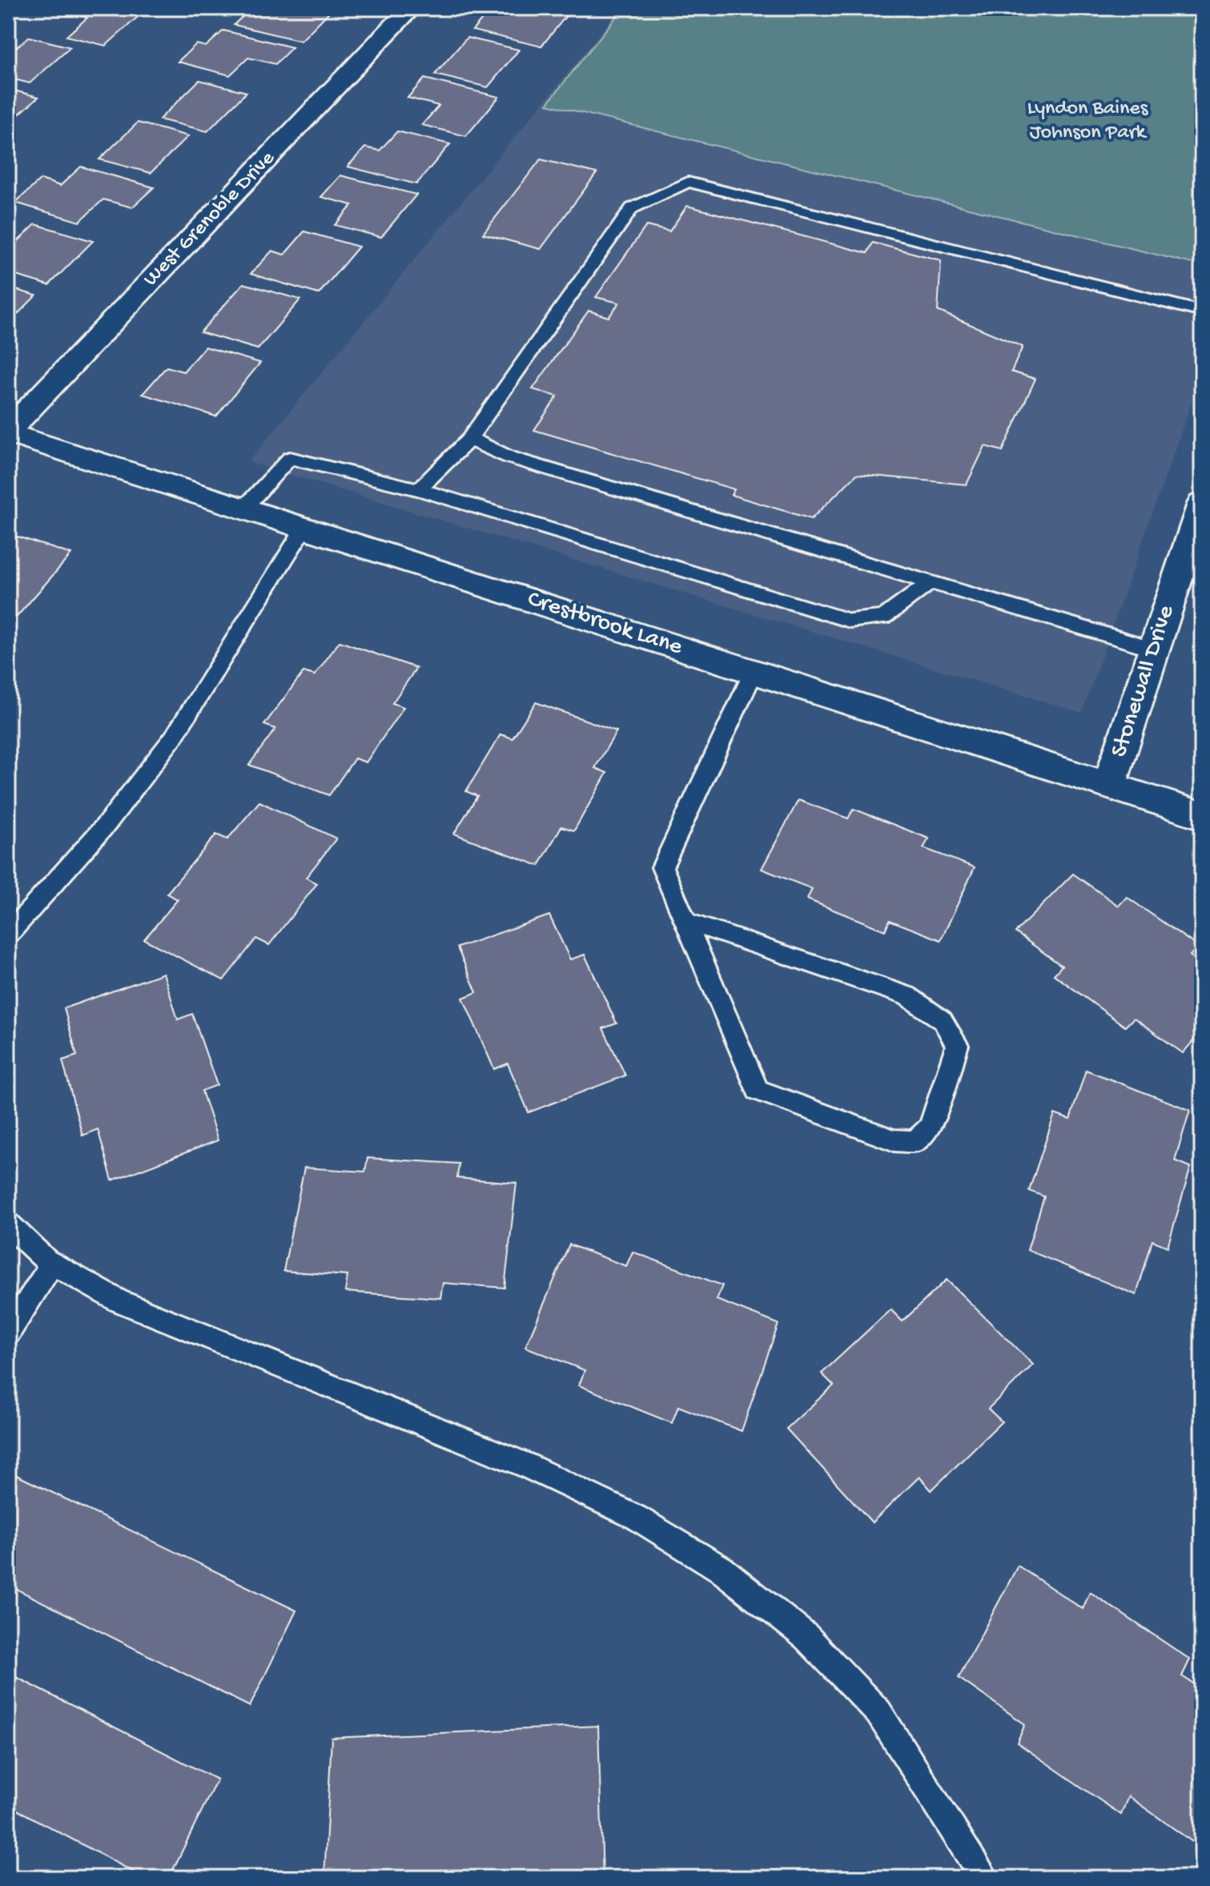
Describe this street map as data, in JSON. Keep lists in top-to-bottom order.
{
  "streets": {
    "street": ["West Grenoble Drive", "Crestbrook Lane", "Stonewall Drive"]
  },
  "crossings": [
    ["West Grenoble Drive", "Crestbrook Lane"],
    ["Crestbrook Lane", "Stonewall Drive"]
  ],
  "parks": ["Lyndon Baines Johnson Park"]
}
